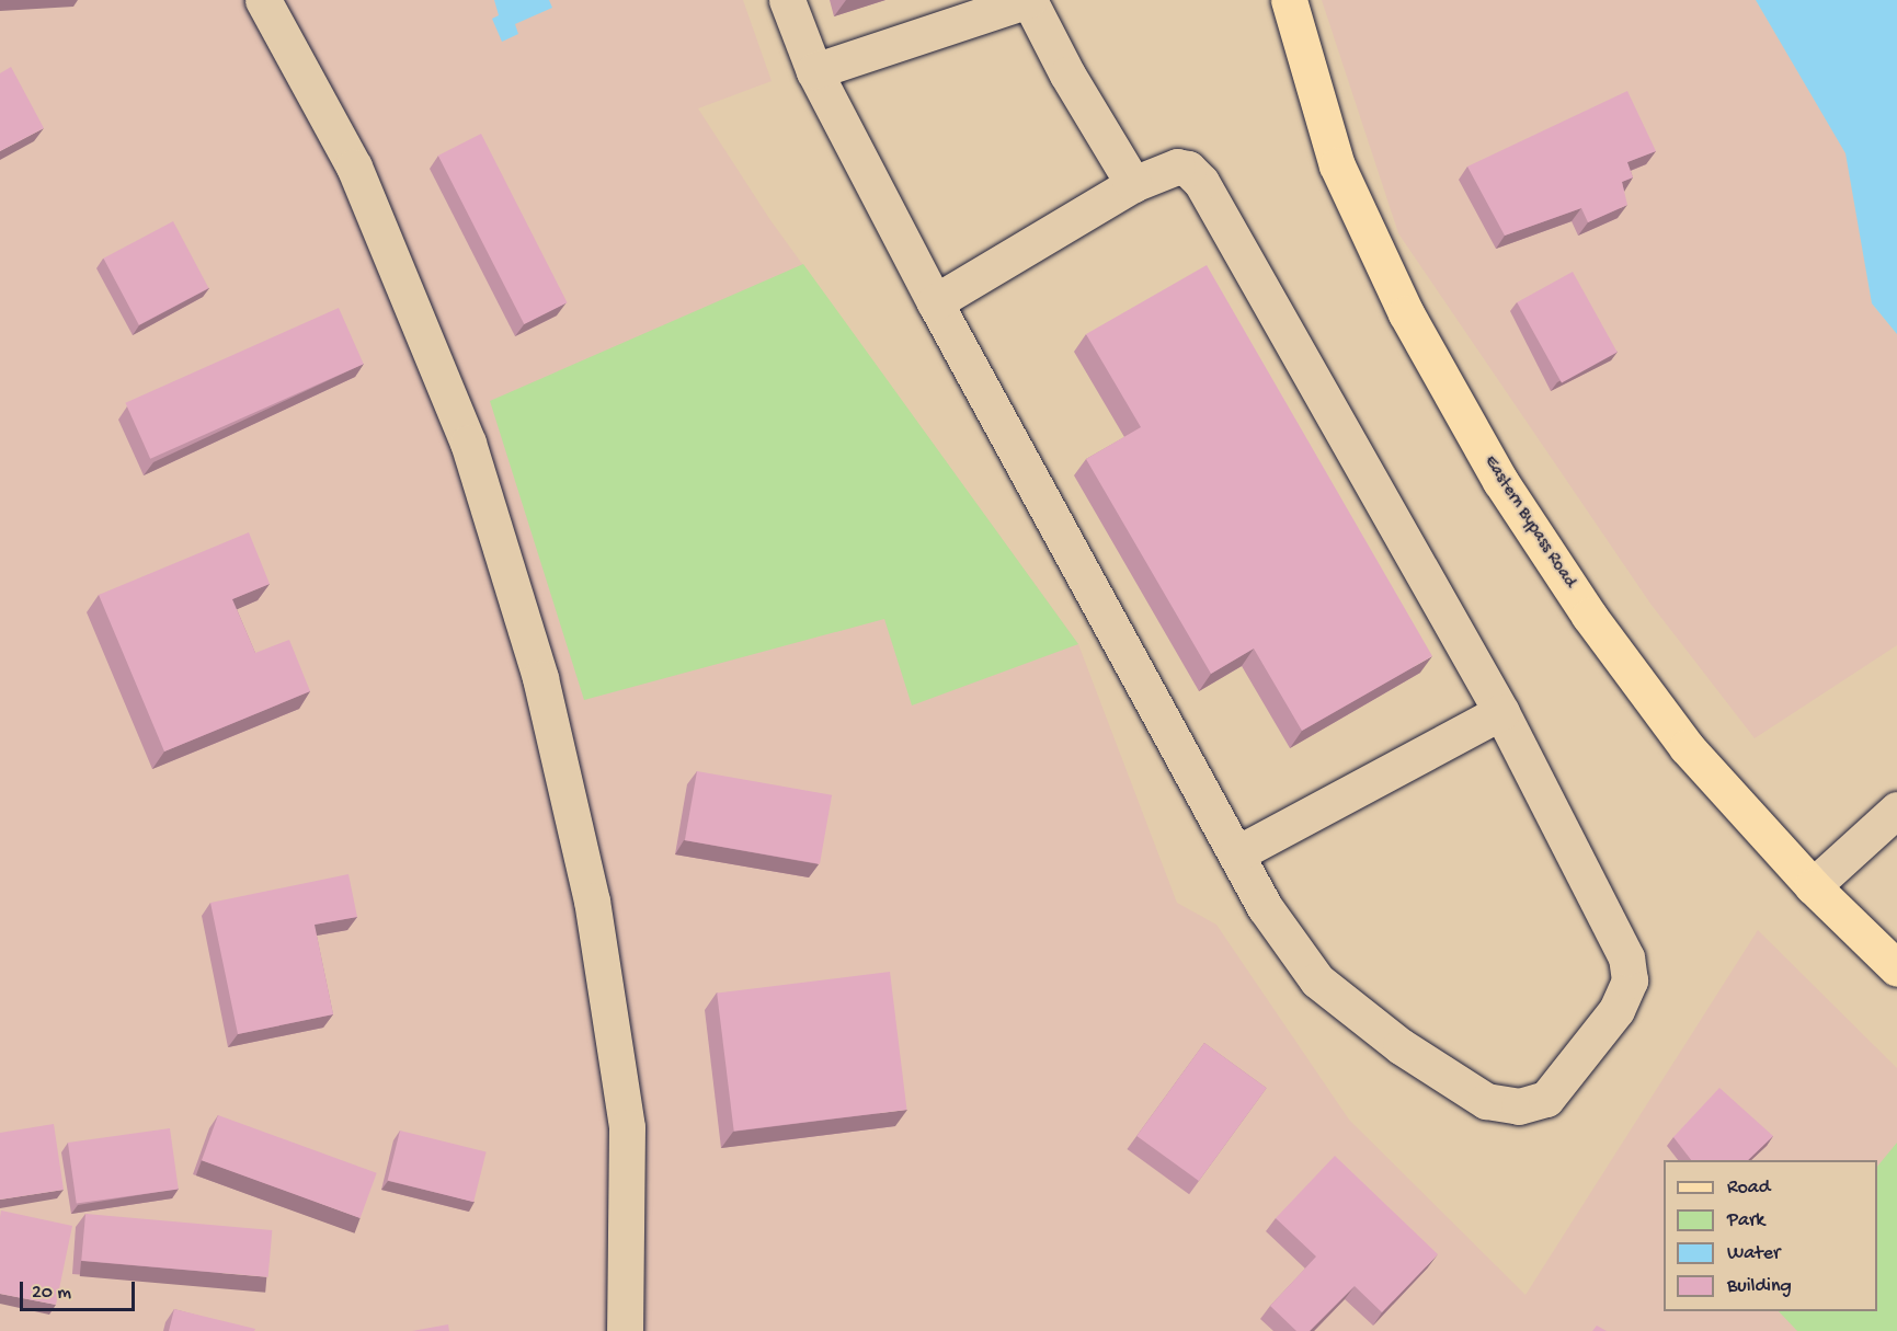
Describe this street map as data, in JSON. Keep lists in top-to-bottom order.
{
  "streets": {
    "main road": ["Eastern Bypass Road"]
  },
  "legend": [
    "Road",
    "Park",
    "Water",
    "Building"
  ],
  "scale_bar": "20 m"
}
